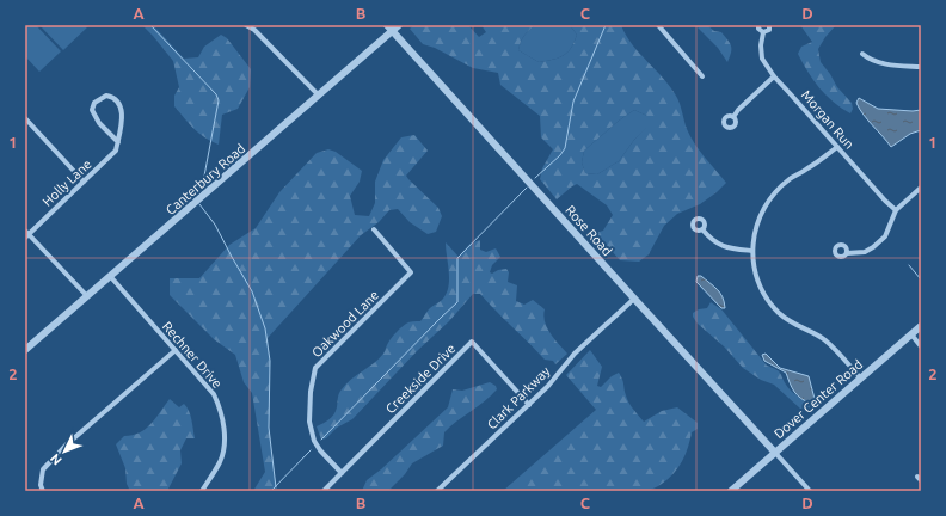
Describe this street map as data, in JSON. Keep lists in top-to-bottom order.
{
  "streets": {
    "street": [
      "Morgan Run",
      "Canterbury Road",
      "Holly Lane",
      "Rose Road",
      "Oakwood Lane",
      "Rechner Drive",
      "Creekside Drive",
      "Clark Parkway",
      "Dover Center Road"
    ]
  },
  "crossings": [
    ["Canterbury Road", "Rose Road"],
    ["Canterbury Road", "Rechner Drive"],
    ["Rose Road", "Clark Parkway"],
    ["Rose Road", "Dover Center Road"],
    ["Oakwood Lane", "Creekside Drive"],
    ["Creekside Drive", "Clark Parkway"]
  ],
  "north": "bottom left",
  "grid": {
    "columns": [
      "A",
      "B",
      "C",
      "D"
    ],
    "rows": ["1", "2"]
  }
}
